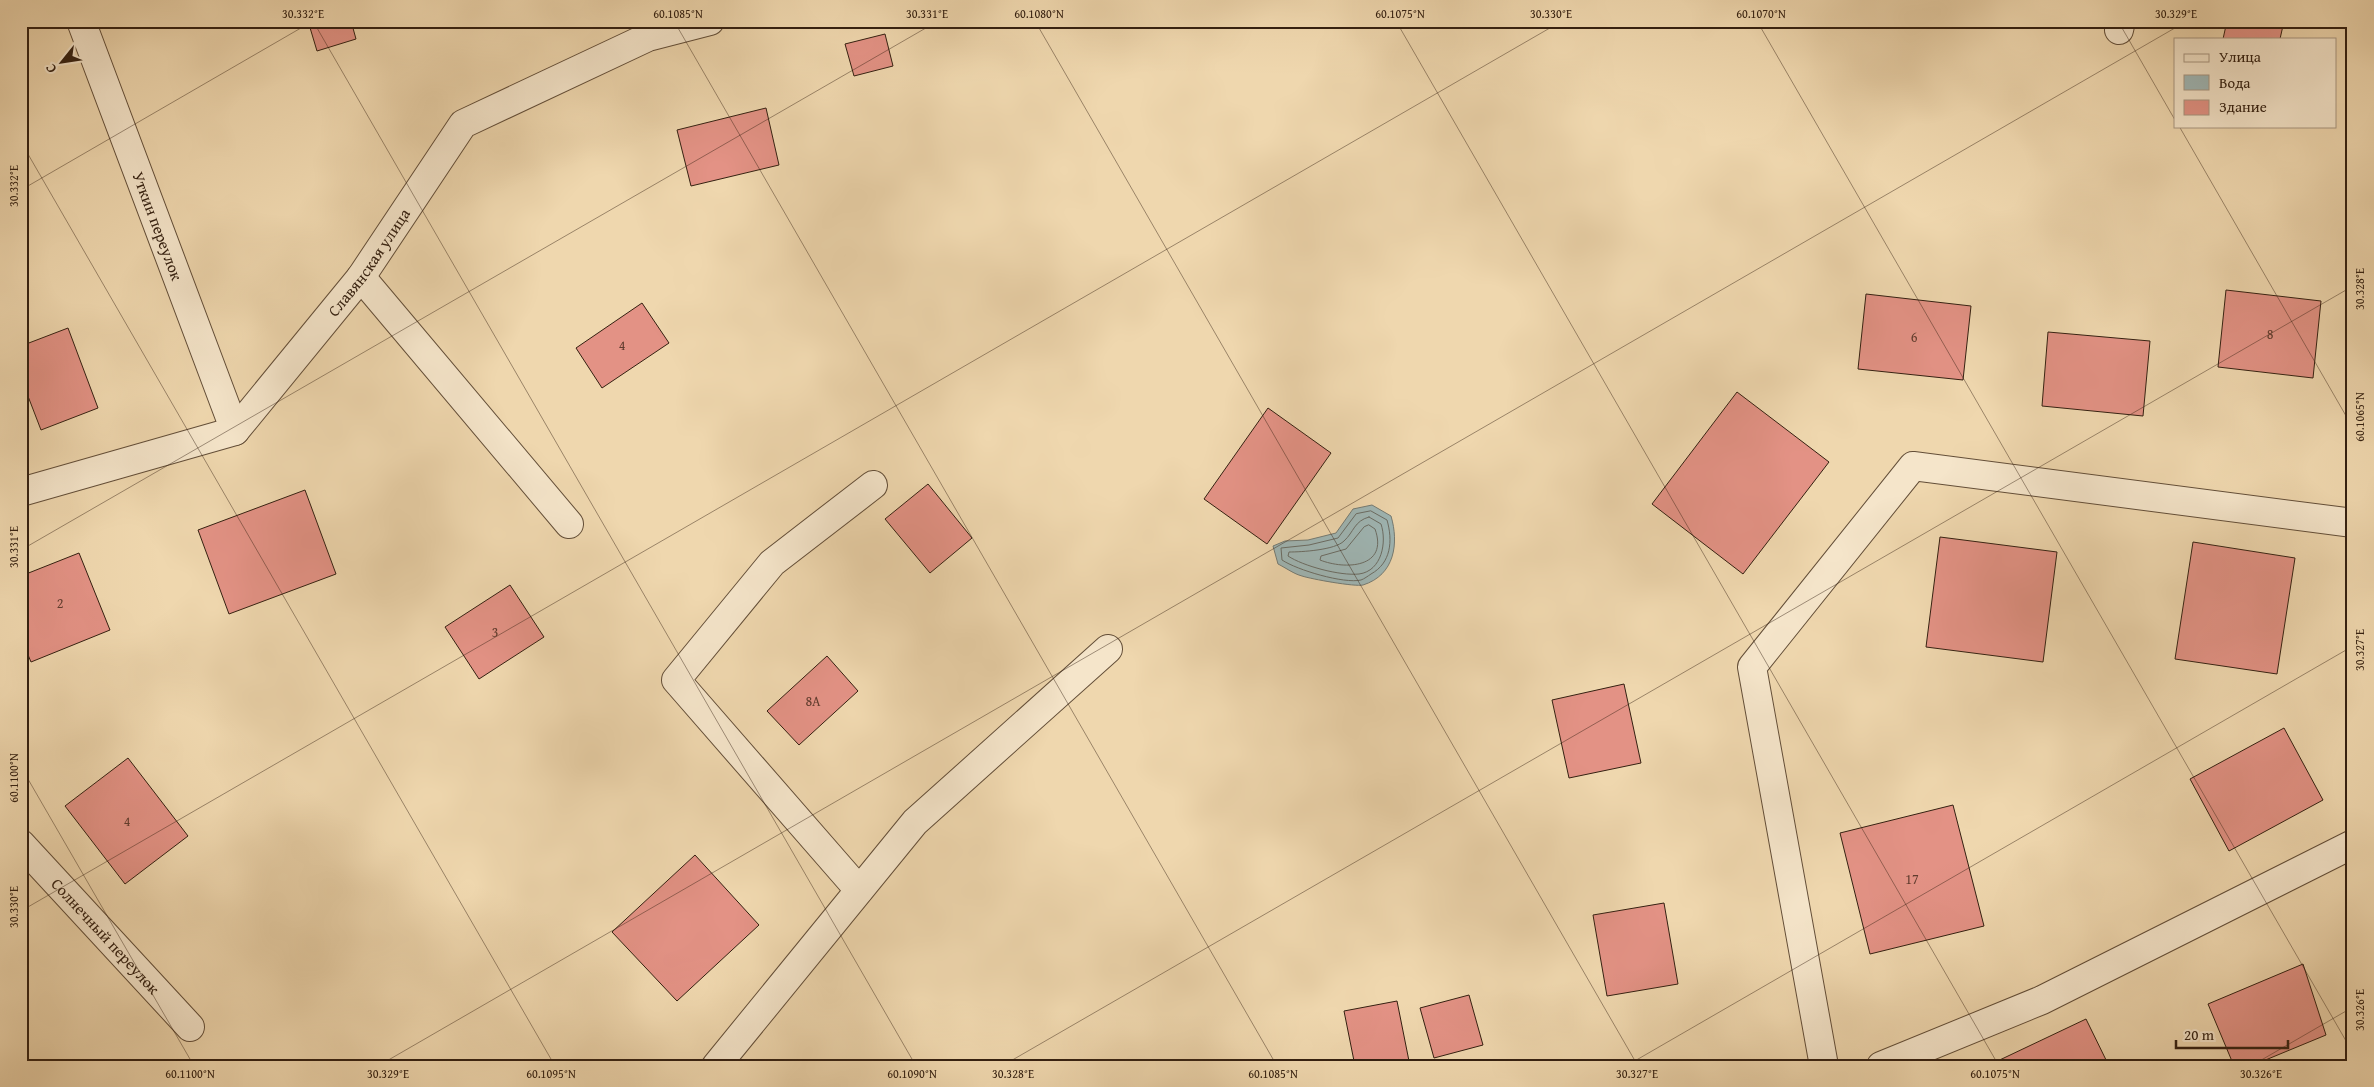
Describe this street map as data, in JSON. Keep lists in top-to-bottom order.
{
  "streets": {
    "street": ["Уткин переулок", "Славянская улица", "Солнечный переулок"]
  },
  "crossings": [
    ["Уткин переулок", "Славянская улица"]
  ],
  "house_numbers": [
    "8",
    "6",
    "4",
    "2",
    "3",
    "8А",
    "4",
    "17"
  ],
  "legend": ["Улица", "Вода", "Здание"],
  "scale_bar": "20 m",
  "north": "bottom left",
  "coordinates": [
    "30.332°E",
    "60.1085°N",
    "30.331°E",
    "60.1080°N",
    "60.1075°N",
    "30.330°E",
    "60.1070°N",
    "30.329°E",
    "30.328°E",
    "60.1065°N",
    "30.327°E",
    "60.1100°N",
    "30.326°E",
    "60.1095°N",
    "60.1090°N"
  ]
}
